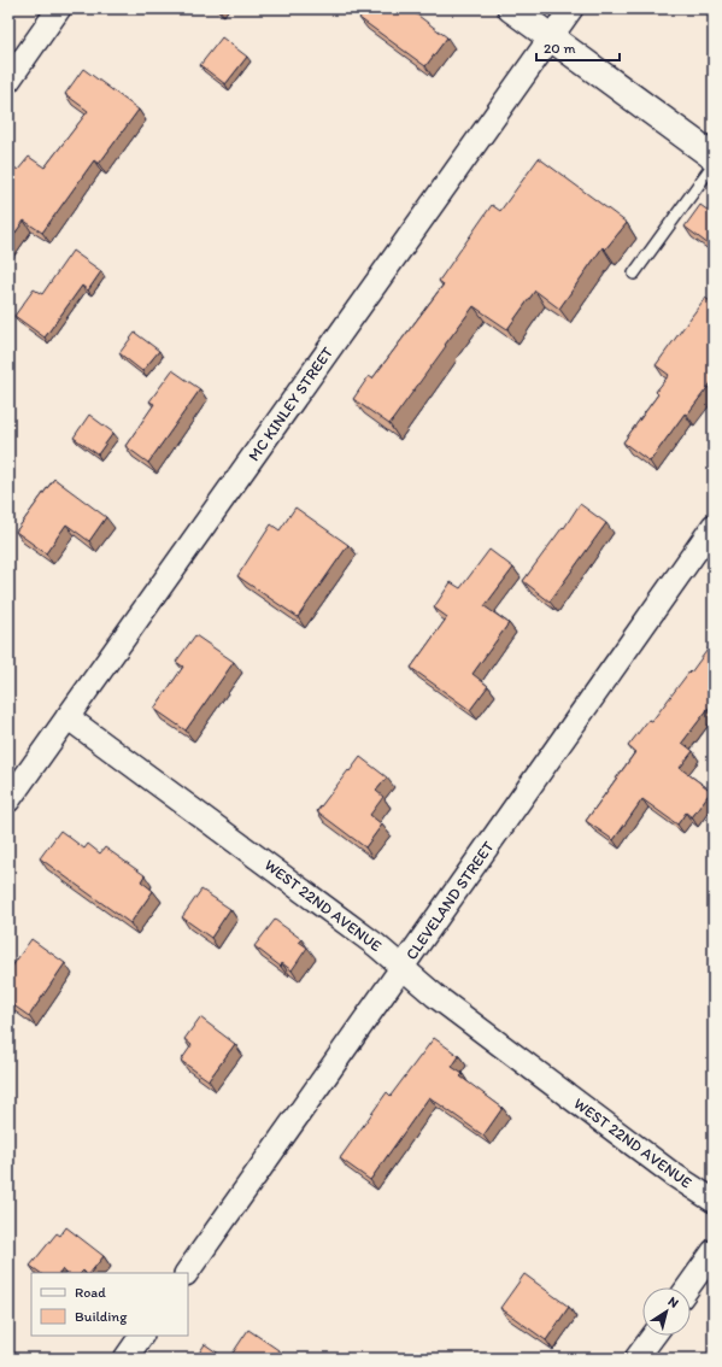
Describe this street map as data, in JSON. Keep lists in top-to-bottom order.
{
  "streets": {
    "street": ["MC KINLEY STREET", "CLEVELAND STREET", "WEST 22ND AVENUE"]
  },
  "crossings": [
    ["MC KINLEY STREET", "WEST 22ND AVENUE"],
    ["CLEVELAND STREET", "WEST 22ND AVENUE"]
  ],
  "legend": ["Road", "Building"],
  "scale_bar": "20 m",
  "north": "top right"
}
